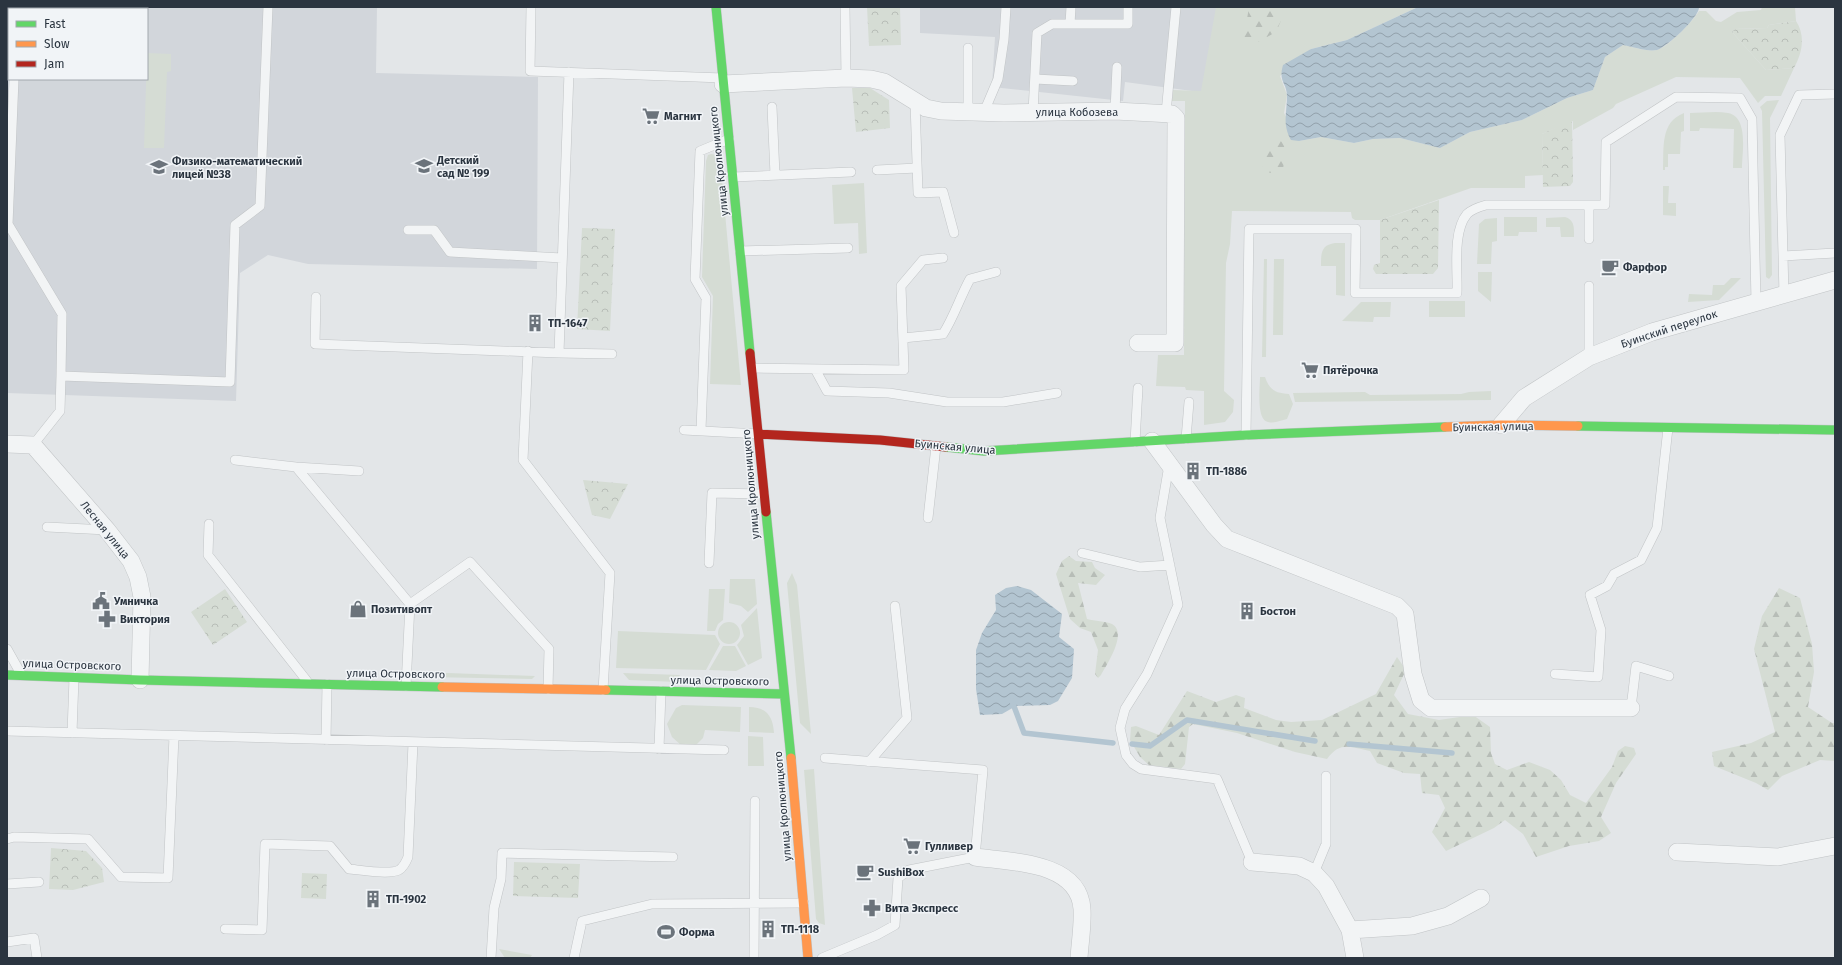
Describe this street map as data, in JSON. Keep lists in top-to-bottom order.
{
  "streets": {
    "street": [
      "улица Кобозева",
      "улица Кролюницкого",
      "Буинский переулок",
      "Буинская улица",
      "Лесная улица",
      "улица Островского"
    ]
  },
  "crossings": [
    ["улица Кобозева", "улица Кролюницкого"],
    ["улица Кролюницкого", "Буинская улица"],
    ["улица Кролюницкого", "улица Островского"],
    ["Буинский переулок", "Буинская улица"],
    ["Лесная улица", "улица Островского"]
  ],
  "places": {
    "supermarket": ["Магнит", "Пятёрочка", "Гулливер"],
    "school or university": ["Детский сад № 199", "Физико-математический лицей №38"],
    "cafe": ["Фарфор", "SushiBox"],
    "building": [
      "ТП-1647",
      "ТП-1886",
      "Бостон",
      "ТП-1902",
      "ТП-1118"
    ],
    "public building": ["Умничка"],
    "shop": ["Позитивопт"],
    "pharmacy": ["Виктория", "Вита Экспресс"],
    "sports": ["Форма"]
  },
  "legend": ["Fast", "Slow", "Jam"]
}
